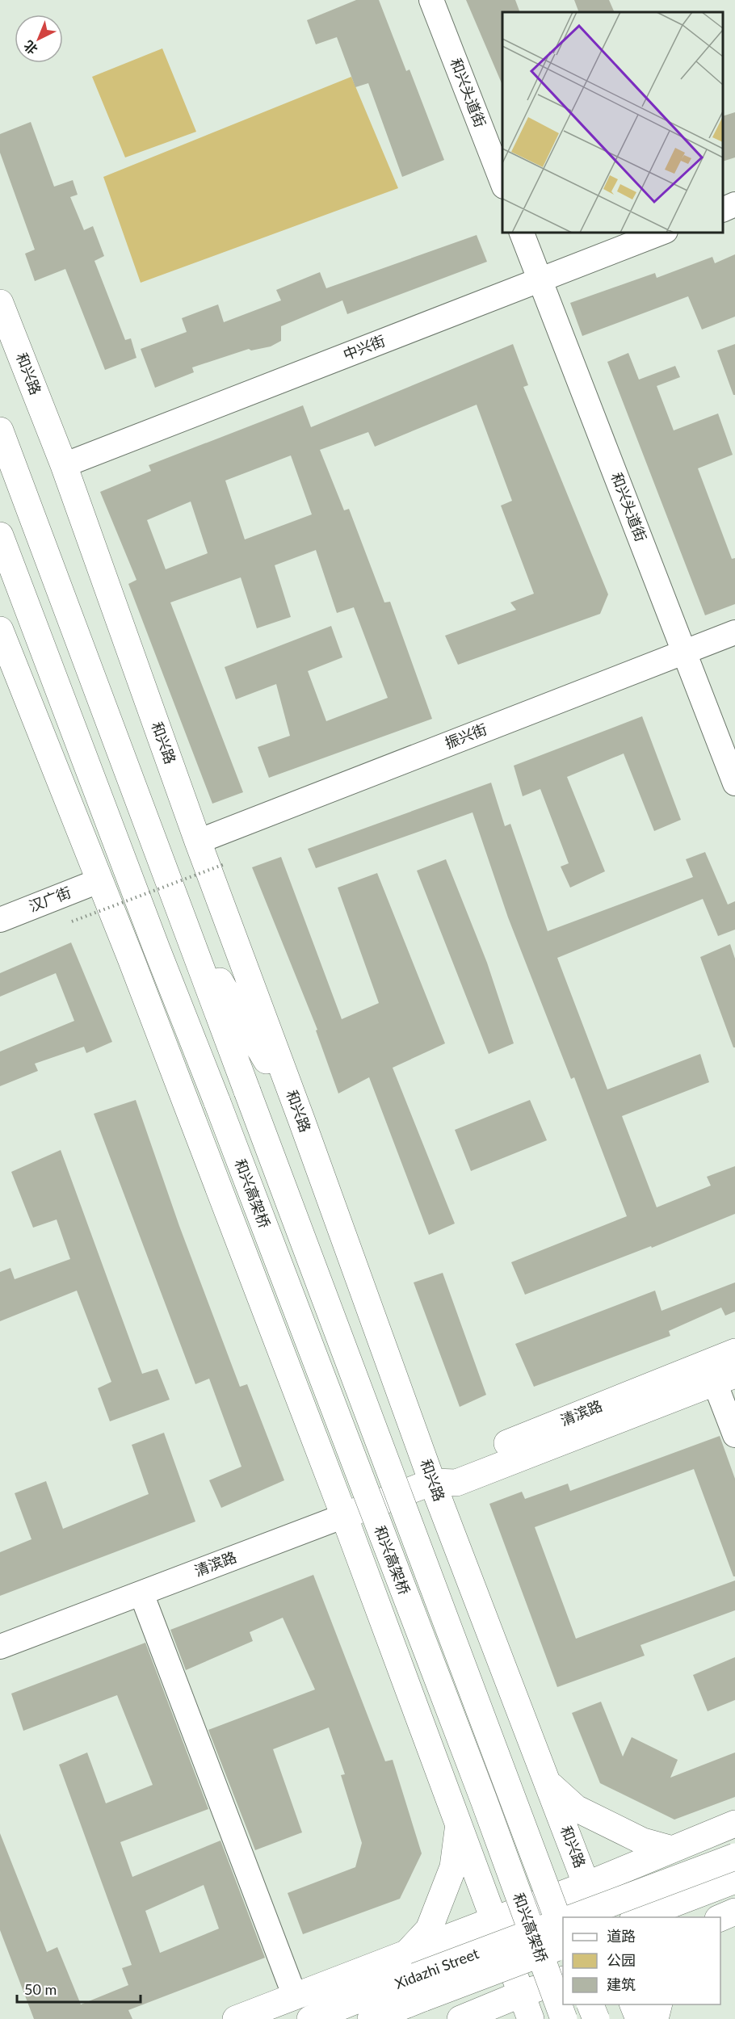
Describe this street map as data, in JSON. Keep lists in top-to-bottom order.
{
  "streets": {
    "main road": [
      "和兴路",
      "和兴高架桥",
      "清滨路",
      "Xidazhi Street"
    ],
    "street": [
      "和兴头道街",
      "中兴街",
      "振兴街",
      "汉广街"
    ]
  },
  "crossings": [
    ["和兴头道街", "中兴街"],
    ["和兴头道街", "振兴街"],
    ["中兴街", "和兴路"],
    ["和兴路", "振兴街"],
    ["和兴路", "清滨路"]
  ],
  "legend": ["道路", "公园", "建筑"],
  "scale_bar": "50 m",
  "north": "bottom left"
}
